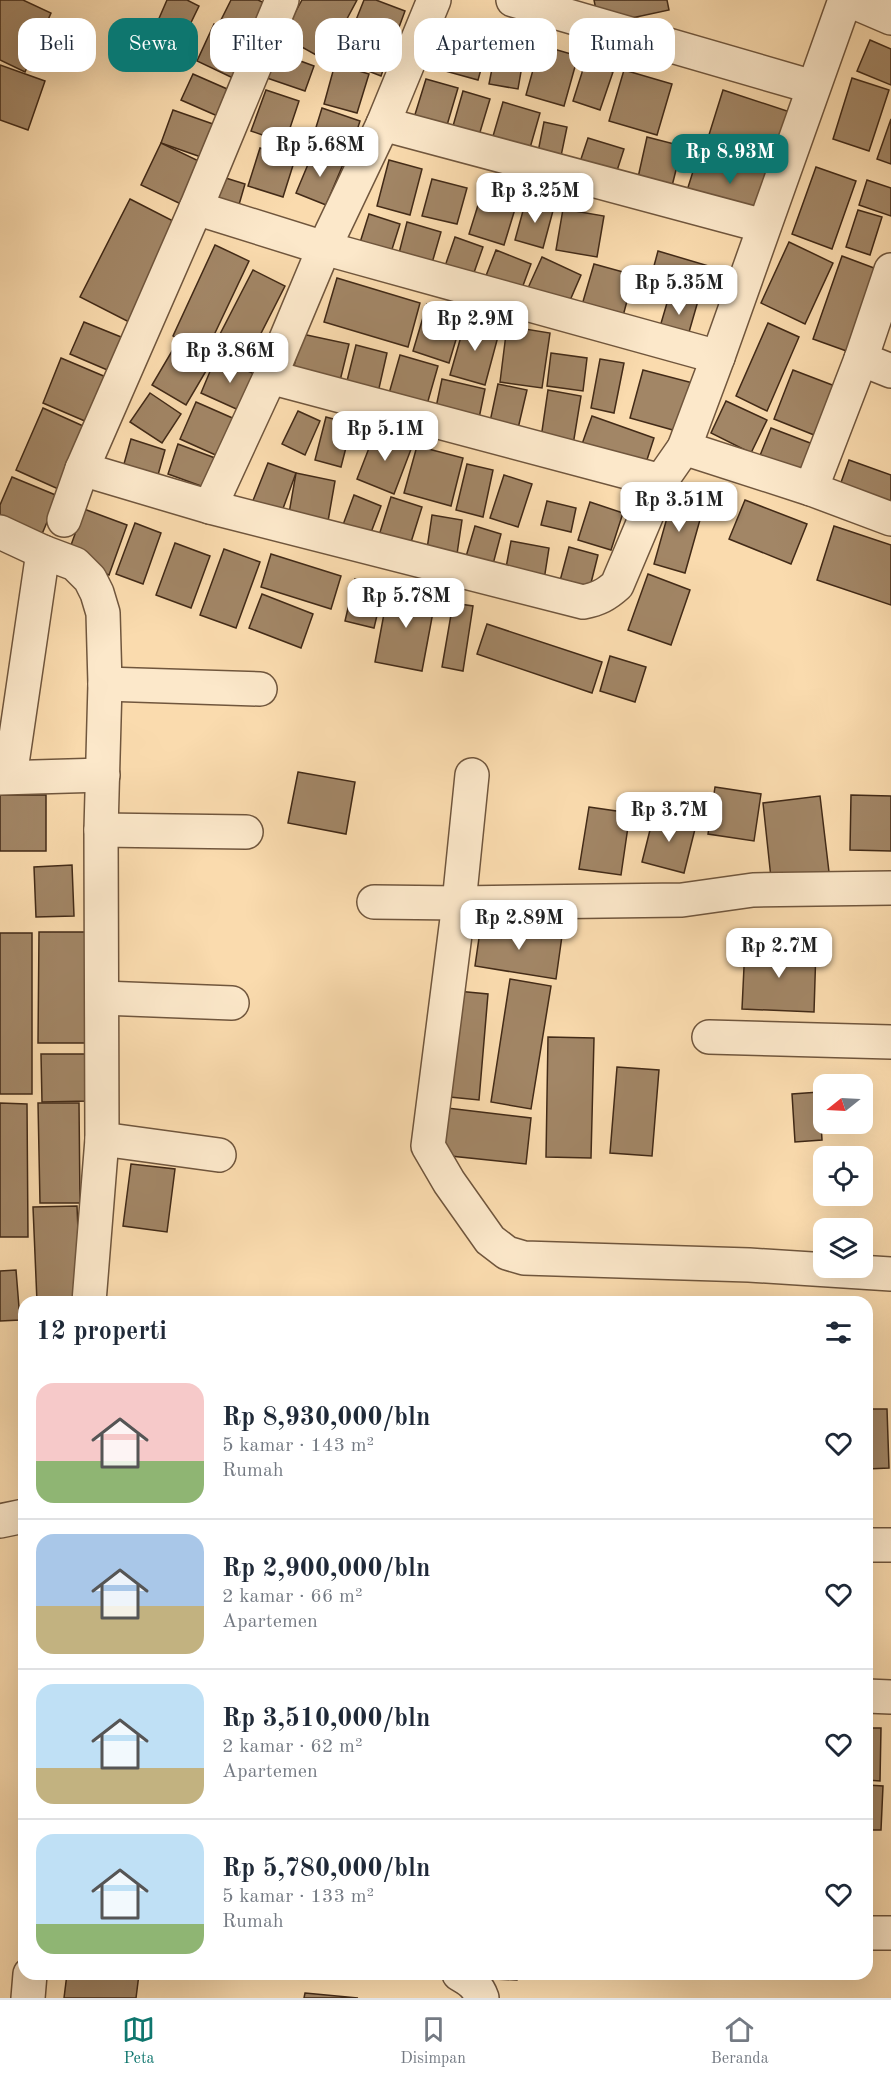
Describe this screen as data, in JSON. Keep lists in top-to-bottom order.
{
  "north": "left",
  "page": {
    "chip": [
      "Beli",
      "Sewa",
      "Filter",
      "Baru",
      "Apartemen",
      "Rumah"
    ],
    "price": [
      "Rp 5.68M",
      "Rp 8.93M",
      "Rp 3.25M",
      "Rp 5.35M",
      "Rp 2.9M",
      "Rp 3.86M",
      "Rp 5.1M",
      "Rp 3.51M",
      "Rp 5.78M",
      "Rp 3.7M",
      "Rp 2.89M",
      "Rp 2.7M"
    ],
    "heading": "12 properti",
    "list": [
      {
        "name": "Rp 8,930,000/bln",
        "note": "5 kamar · 143 m² · Rumah"
      },
      {
        "name": "Rp 2,900,000/bln",
        "note": "2 kamar · 66 m² · Apartemen"
      },
      {
        "name": "Rp 3,510,000/bln",
        "note": "2 kamar · 62 m² · Apartemen"
      },
      {
        "name": "Rp 5,780,000/bln",
        "note": "5 kamar · 133 m² · Rumah"
      }
    ],
    "tabs": ["Peta", "Disimpan", "Beranda"]
  }
}
